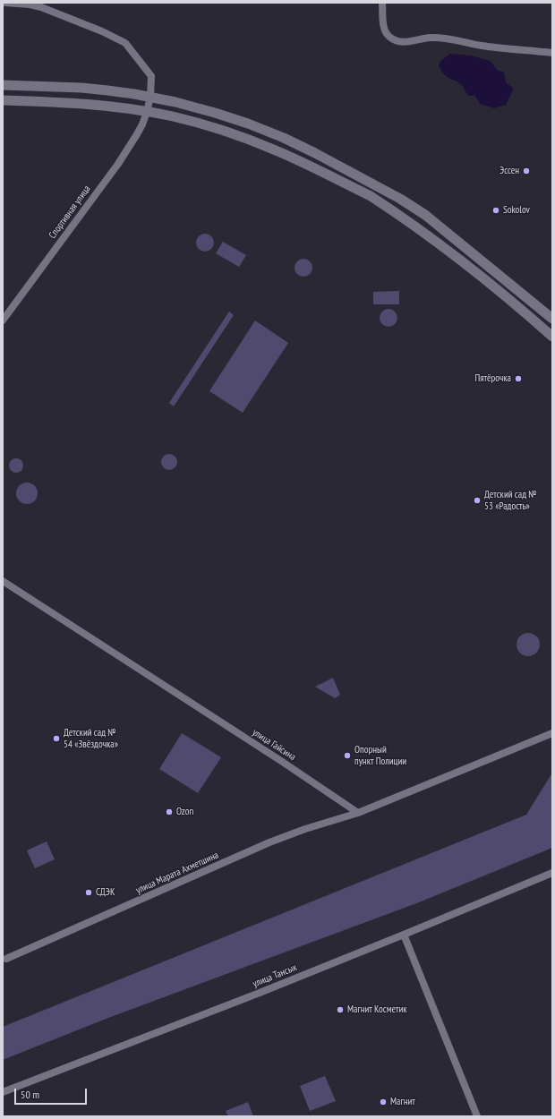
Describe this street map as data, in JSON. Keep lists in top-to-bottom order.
{
  "streets": {
    "street": [
      "Спортивная улица",
      "улица Гайсина",
      "улица Марата Ахметшина",
      "улица Тансык"
    ]
  },
  "crossings": [
    ["улица Гайсина", "улица Марата Ахметшина"]
  ],
  "places": [
    "Эссен",
    "Sokolov",
    "Пятёрочка",
    "Детский сад № 53 «Радость»",
    "Детский сад № 54 «Звёздочка»",
    "Опорный пункт Полиции",
    "Ozon",
    "СДЭК",
    "Магнит Косметик",
    "Магнит"
  ],
  "scale_bar": "50 m"
}
